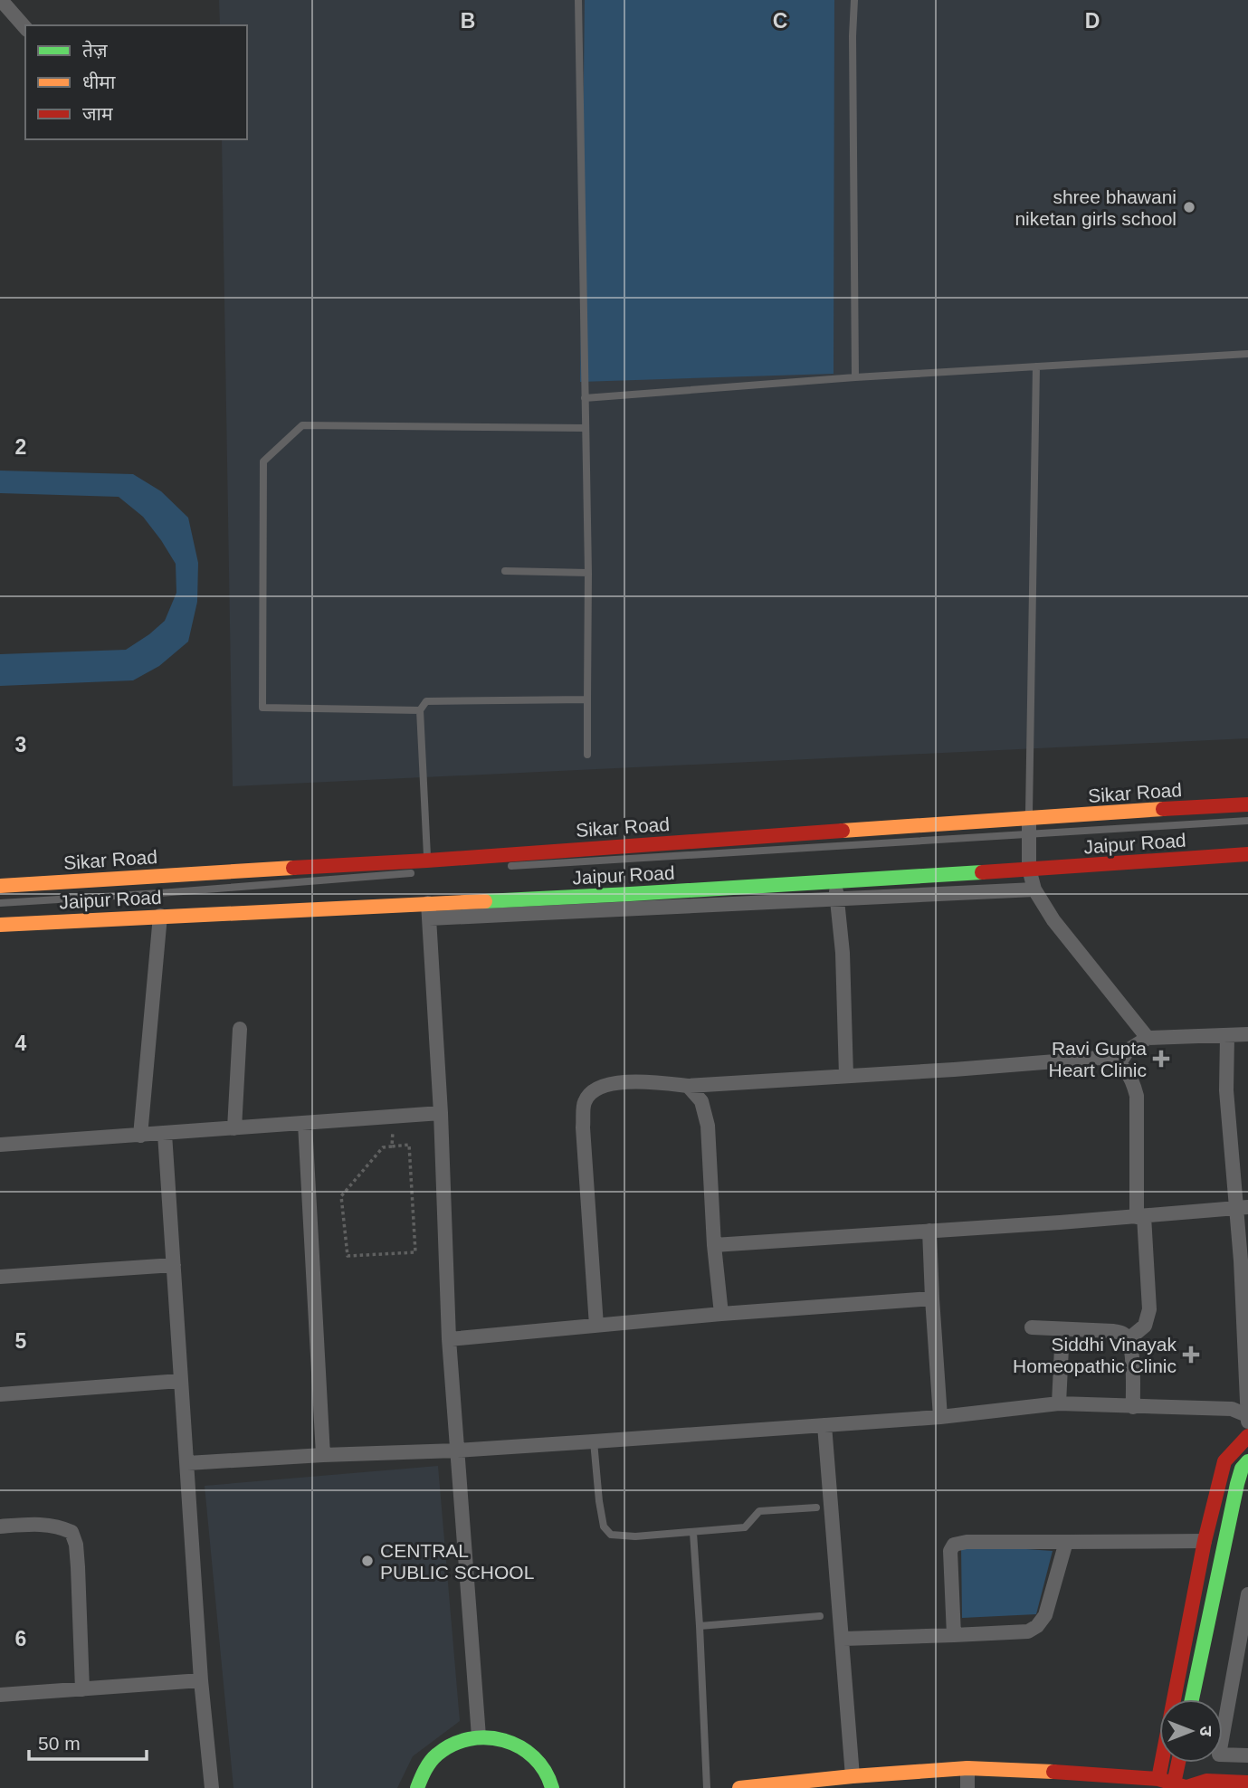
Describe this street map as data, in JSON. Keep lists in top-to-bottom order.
{
  "streets": {
    "main road": ["Sikar Road", "Jaipur Road"]
  },
  "places": {
    "other": ["shree bhawani niketan girls school", "CENTRAL PUBLIC SCHOOL"],
    "health": ["Ravi Gupta Heart Clinic", "Siddhi Vinayak Homeopathic Clinic"]
  },
  "legend": ["तेज़", "धीमा", "जाम"],
  "scale_bar": "50 m",
  "north": "right",
  "grid": {
    "columns": ["B", "C", "D"],
    "rows": [
      "2",
      "3",
      "4",
      "5",
      "6"
    ]
  }
}
